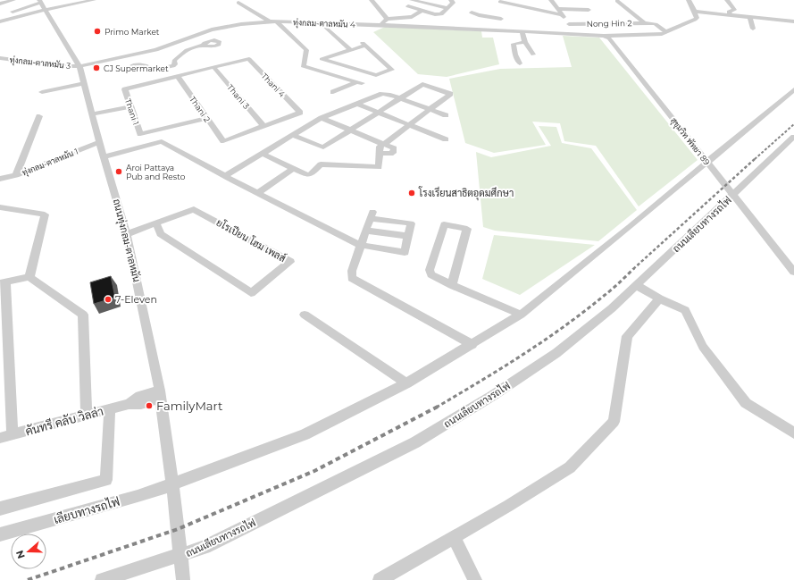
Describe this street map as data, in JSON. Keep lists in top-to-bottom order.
{
  "streets": {
    "street": [
      "ทุ่งกลม-ตาลหมัน 4",
      "Nong Hin 2",
      "ทุ่งกลม-ตาลหมัน 3",
      "Thani 4",
      "Thani 3",
      "Thani 2",
      "Thani 1",
      "สุขุมวิท พัทยา 89",
      "ทุ่งกลม-ตาลหมัน 1",
      "ถนนเลียบทางรถไฟ",
      "ถนนทุ่งกลม-ตาลหมัน",
      "ยโรเปียน โฮม เพลส์",
      "คันทรี คลับ วิลล่า",
      "เลียบทางรถไฟ"
    ]
  },
  "crossings": [
    ["ทุ่งกลม-ตาลหมัน 4", "ทุ่งกลม-ตาลหมัน 3"],
    ["ทุ่งกลม-ตาลหมัน 4", "ถนนทุ่งกลม-ตาลหมัน"],
    ["ทุ่งกลม-ตาลหมัน 3", "ถนนทุ่งกลม-ตาลหมัน"],
    ["Thani 4", "Thani 3"],
    ["Thani 4", "Thani 2"],
    ["Thani 3", "Thani 2"],
    ["Thani 2", "Thani 1"],
    ["สุขุมวิท พัทยา 89", "ถนนเลียบทางรถไฟ"],
    ["ทุ่งกลม-ตาลหมัน 1", "ถนนทุ่งกลม-ตาลหมัน"],
    ["ถนนเลียบทางรถไฟ", "ถนนทุ่งกลม-ตาลหมัน"],
    ["ถนนทุ่งกลม-ตาลหมัน", "ยโรเปียน โฮม เพลส์"],
    ["ถนนทุ่งกลม-ตาลหมัน", "คันทรี คลับ วิลล่า"],
    ["ถนนทุ่งกลม-ตาลหมัน", "เลียบทางรถไฟ"]
  ],
  "places": [
    "Primo Market",
    "CJ Supermarket",
    "Aroi Pattaya Pub and Resto",
    "โรงเรียนสาธิตอุดมศึกษา",
    "7-Eleven",
    "FamilyMart"
  ],
  "north": "left"
}
